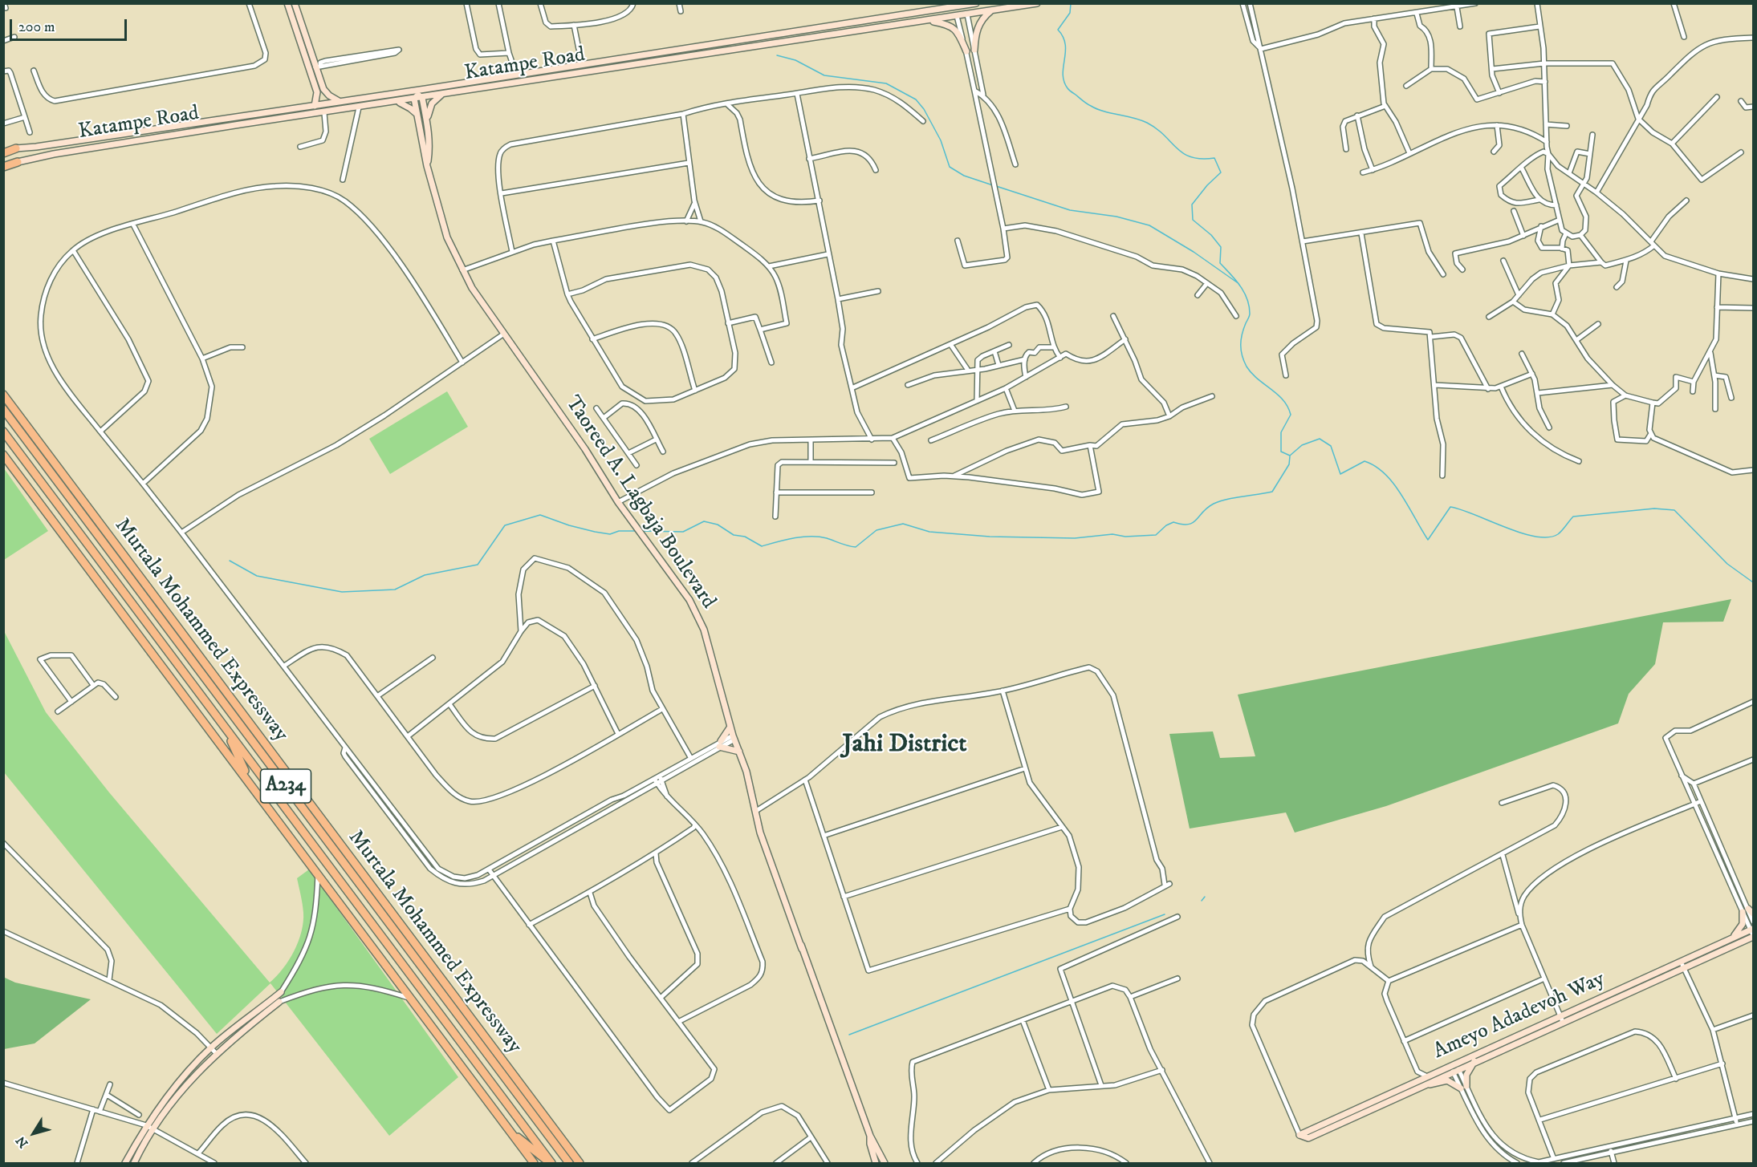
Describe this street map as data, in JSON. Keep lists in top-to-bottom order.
{
  "streets": {
    "highway": ["Murtala Mohammed Expressway", "A234"],
    "street": ["Katampe Road", "Taoreed A. Lagbaja Boulevard", "Ameyo Adadevoh Way"]
  },
  "crossings": [
    ["Katampe Road", "Taoreed A. Lagbaja Boulevard"]
  ],
  "districts": ["Jahi District"],
  "scale_bar": "200 m",
  "north": "bottom left"
}
